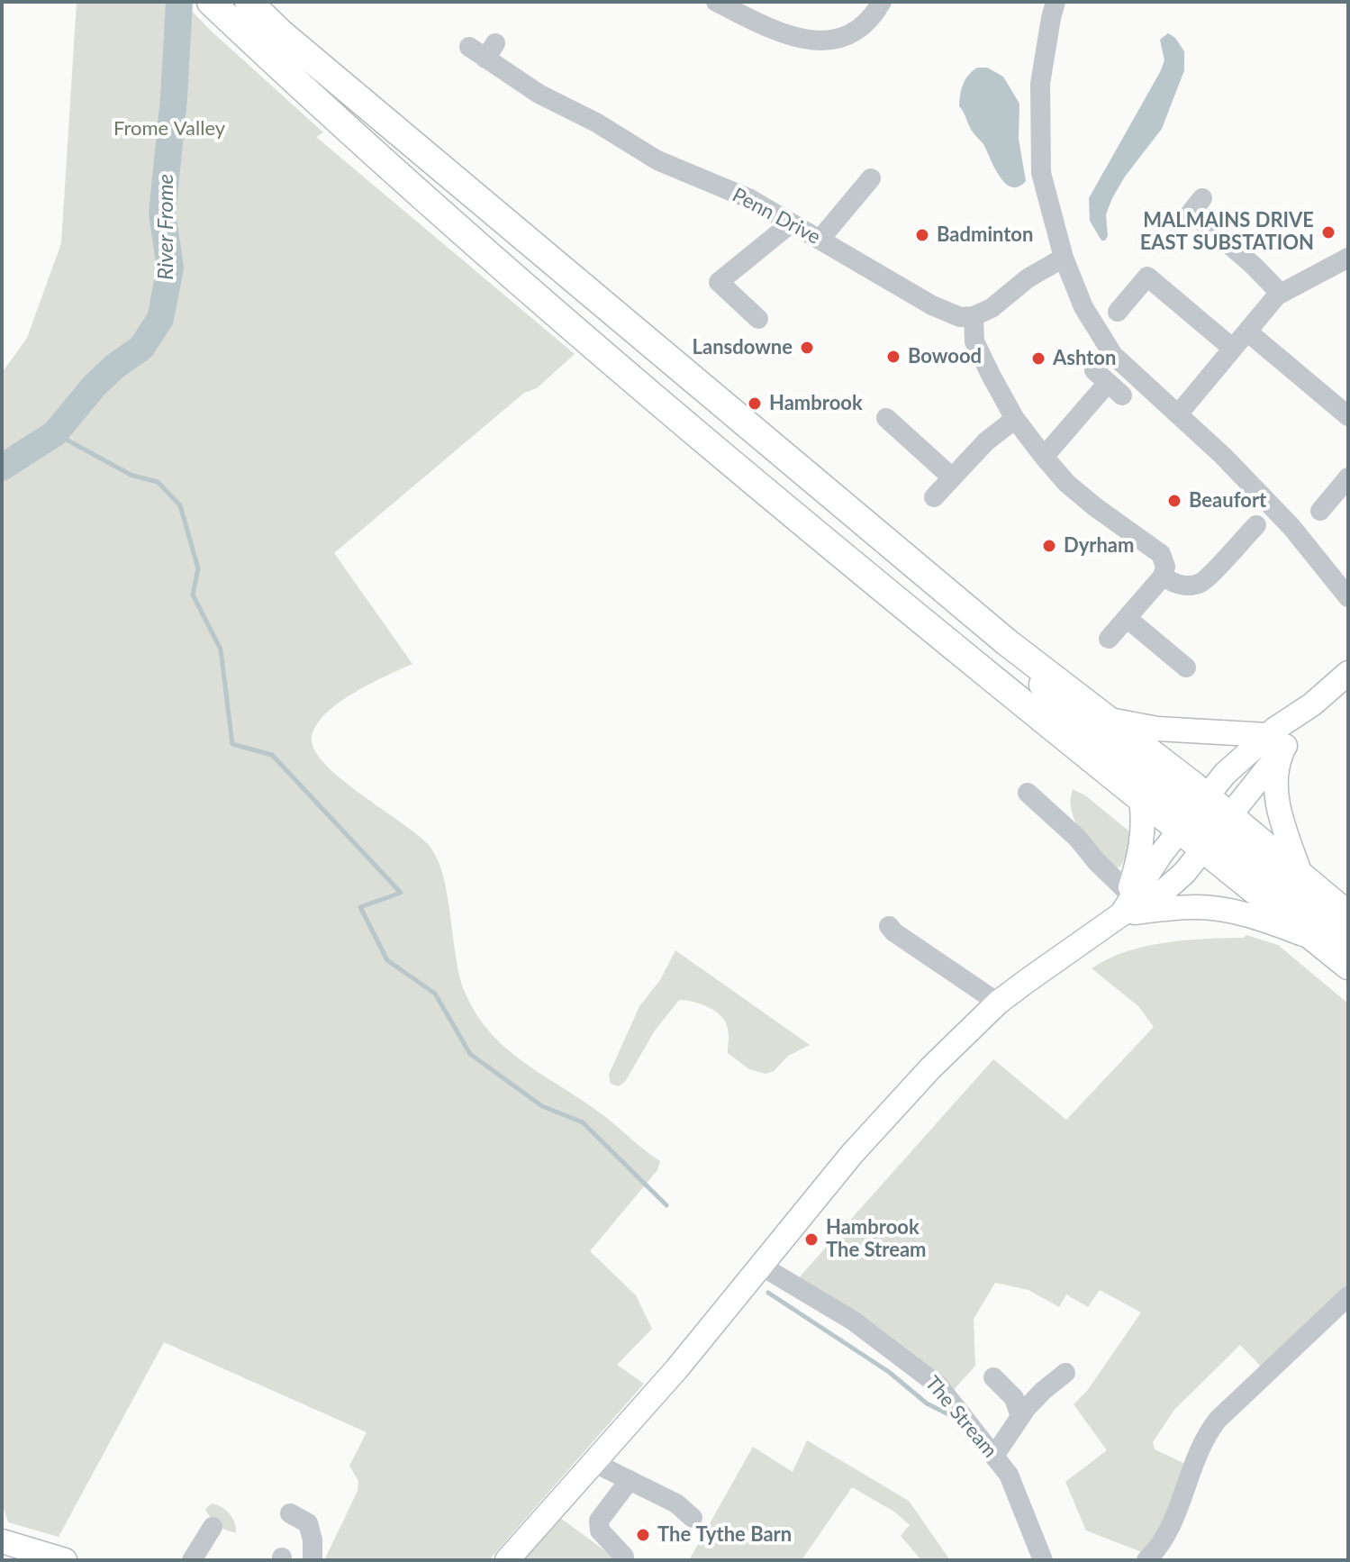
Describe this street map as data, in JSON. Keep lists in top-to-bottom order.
{
  "streets": {
    "street": ["Penn Drive", "The Stream"]
  },
  "water": ["River Frome"],
  "parks": ["Frome Valley"],
  "places": [
    "MALMAINS DRIVE EAST SUBSTATION",
    "Badminton",
    "Lansdowne",
    "Bowood",
    "Ashton",
    "Hambrook",
    "Beaufort",
    "Dyrham",
    "Hambrook The Stream",
    "The Tythe Barn"
  ]
}
